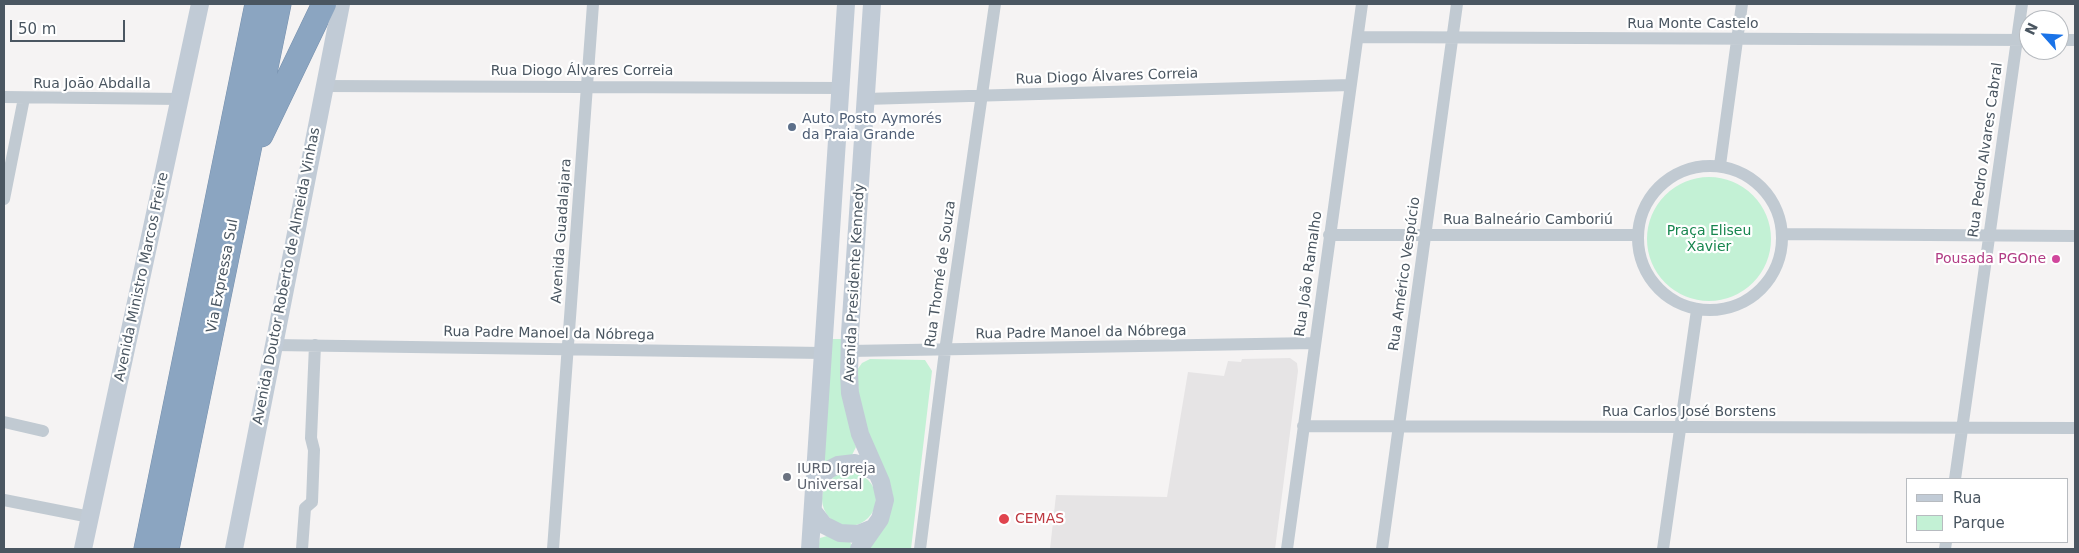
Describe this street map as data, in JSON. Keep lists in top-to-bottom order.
{
  "streets": {
    "highway": ["Via Expressa Sul"],
    "main road": ["Avenida Doutor Roberto de Almeida Vinhas", "Avenida Ministro Marcos Freire", "Avenida Presidente Kennedy"],
    "street": [
      "Rua Monte Castelo",
      "Rua Diogo Álvares Correia",
      "Rua Joāo Abdalla",
      "Rua Pedro Alvares Cabral",
      "Rua Balneário Camboriú",
      "Avenida Guadalajara",
      "Rua Thomé de Souza",
      "Rua João Ramalho",
      "Rua Américo Vespúcio",
      "Rua Padre Manoel da Nóbrega",
      "Rua Carlos José Borstens"
    ]
  },
  "crossings": [
    ["Rua Monte Castelo", "Rua João Ramalho"],
    ["Rua Monte Castelo", "Rua Américo Vespúcio"],
    ["Rua Diogo Álvares Correia", "Avenida Guadalajara"],
    ["Rua Diogo Álvares Correia", "Rua Thomé de Souza"],
    ["Rua Diogo Álvares Correia", "Rua João Ramalho"],
    ["Rua Diogo Álvares Correia", "Avenida Doutor Roberto de Almeida Vinhas"],
    ["Rua Diogo Álvares Correia", "Avenida Presidente Kennedy"],
    ["Rua Joāo Abdalla", "Avenida Ministro Marcos Freire"],
    ["Rua Pedro Alvares Cabral", "Rua Carlos José Borstens"],
    ["Rua Balneário Camboriú", "Rua João Ramalho"],
    ["Rua Balneário Camboriú", "Rua Américo Vespúcio"],
    ["Avenida Guadalajara", "Rua Padre Manoel da Nóbrega"],
    ["Rua Thomé de Souza", "Rua Padre Manoel da Nóbrega"],
    ["Rua João Ramalho", "Rua Padre Manoel da Nóbrega"],
    ["Rua João Ramalho", "Rua Carlos José Borstens"],
    ["Rua Américo Vespúcio", "Rua Carlos José Borstens"],
    ["Avenida Doutor Roberto de Almeida Vinhas", "Rua Padre Manoel da Nóbrega"],
    ["Avenida Presidente Kennedy", "Rua Padre Manoel da Nóbrega"]
  ],
  "parks": ["Praça Eliseu Xavier"],
  "places": [
    "Auto Posto Aymorés da Praia Grande",
    "Pousada PGOne",
    "IURD Igreja Universal",
    "CEMAS"
  ],
  "legend": ["Rua", "Parque"],
  "scale_bar": "50 m",
  "north": "top left"
}
